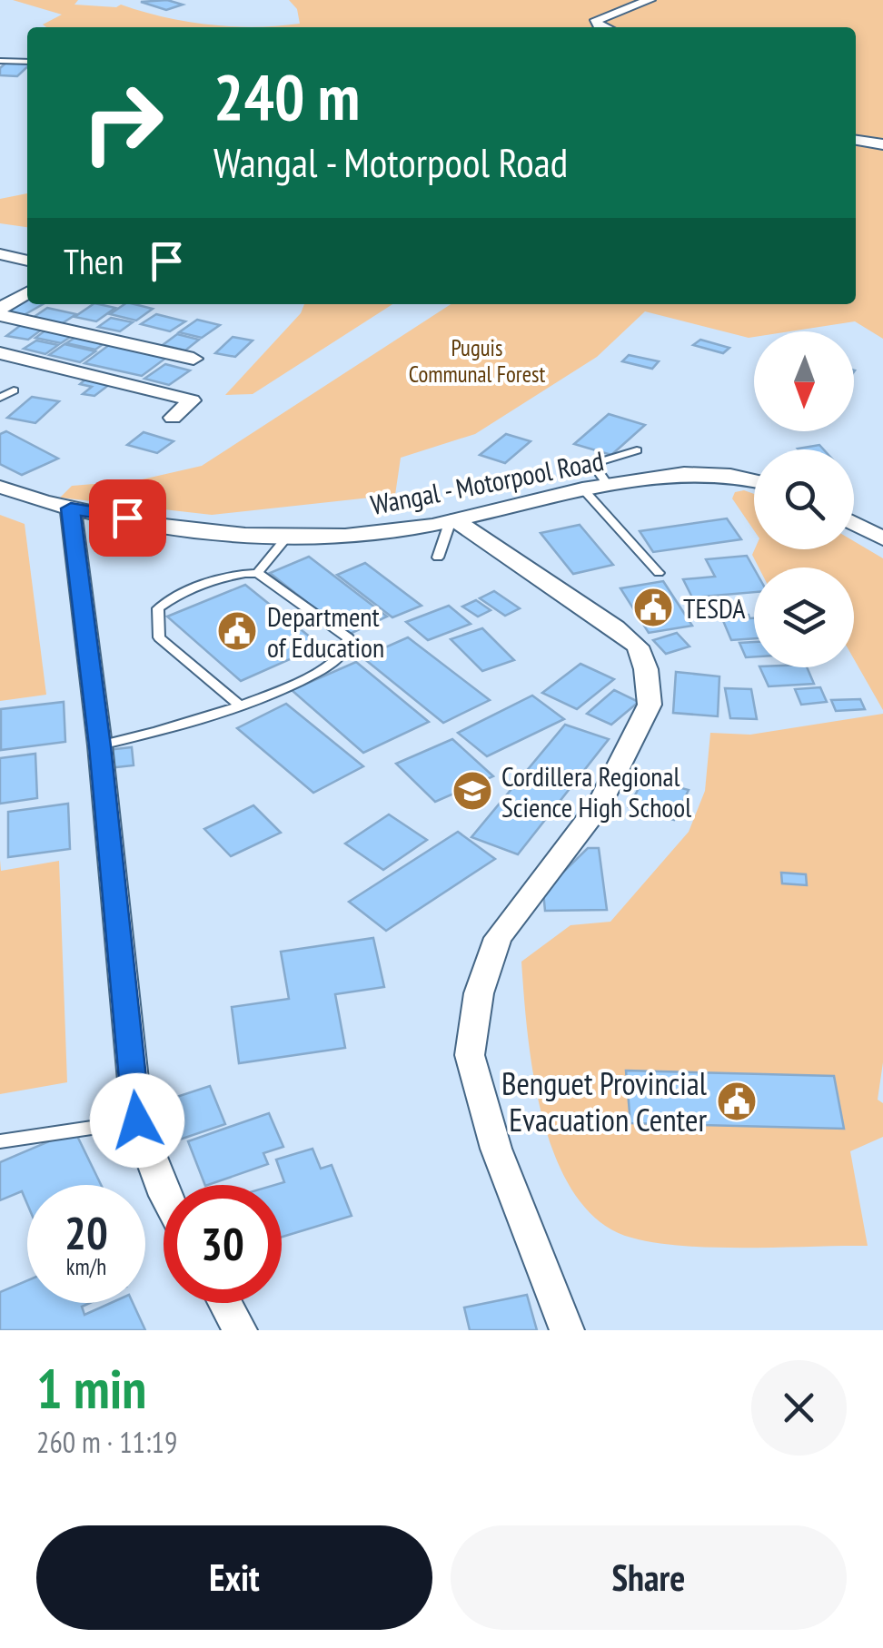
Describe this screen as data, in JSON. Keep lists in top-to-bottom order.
{
  "streets": {
    "street": ["Wangal - Motorpool Road"]
  },
  "parks": ["Puguis Communal Forest"],
  "places": {
    "public building": ["TESDA", "Department of Education", "Benguet Provincial Evacuation Center"],
    "school or university": ["Cordillera Regional Science High School"]
  },
  "north": "bottom",
  "page": {
    "turn": ["240 m", "Wangal - Motorpool Road"],
    "then": "Then",
    "speed": "20 km/h",
    "limit": "30",
    "heading": ["1 min", "260 m · 11:19"],
    "buttons": ["Exit", "Share"]
  }
}
